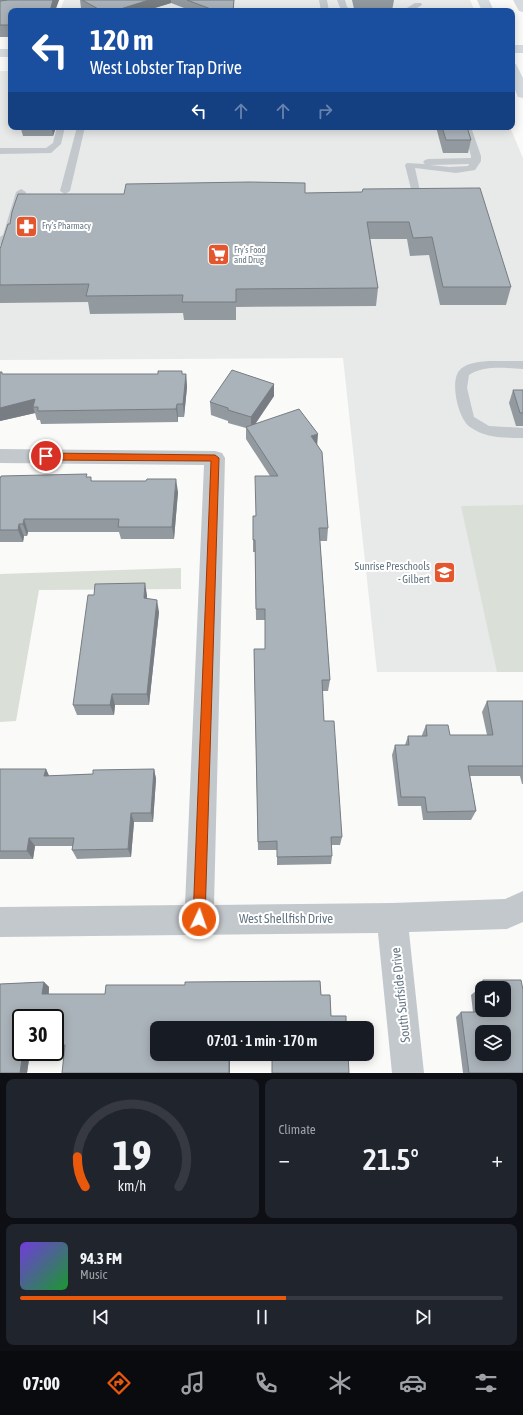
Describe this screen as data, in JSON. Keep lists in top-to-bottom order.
{
  "streets": {
    "street": ["West Shellfish Drive", "South Surfside Drive"]
  },
  "crossings": [
    ["West Shellfish Drive", "South Surfside Drive"]
  ],
  "places": {
    "pharmacy": ["Fry's Pharmacy"],
    "supermarket": ["Fry's Food and Drug"],
    "school or university": ["Sunrise Preschools - Gilbert"]
  },
  "page": {
    "turn": ["120 m", "West Lobster Trap Drive"],
    "limit": "30",
    "trip": "07:01 · 1 min · 170 m",
    "tile": "Climate",
    "heat": ["−", "21.5°", "+"],
    "song": ["94.3 FM", "Music"],
    "tabs": "07:00",
    "gauge": ["19", "km/h"]
  }
}
